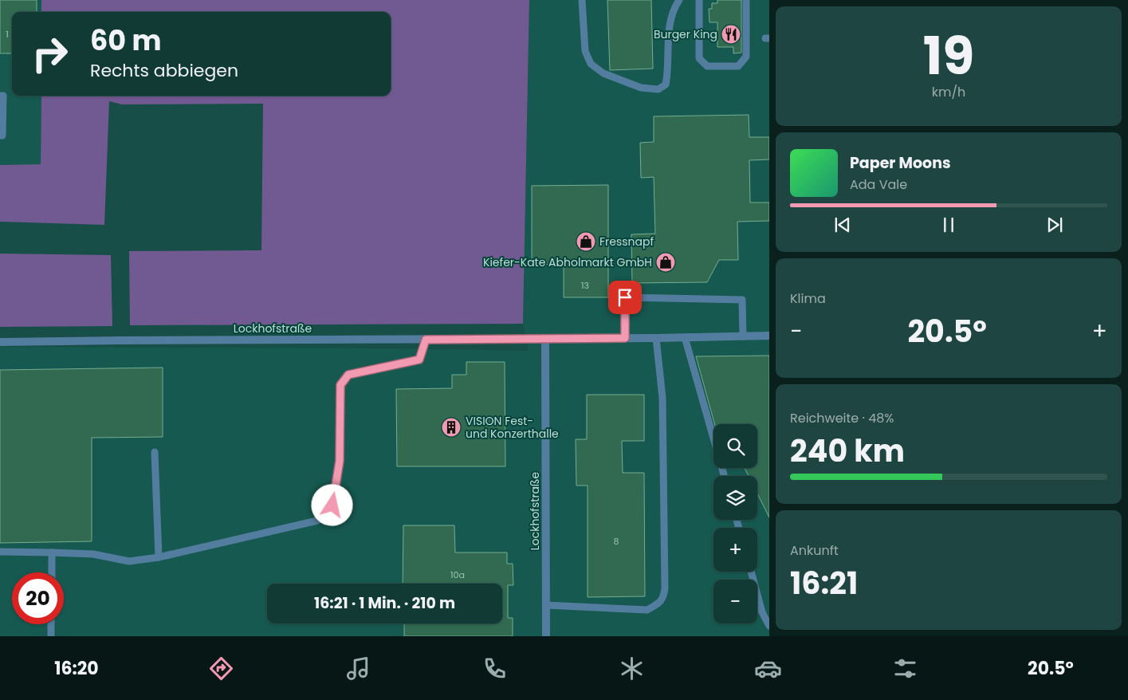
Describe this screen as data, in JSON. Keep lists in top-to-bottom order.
{
  "streets": {
    "street": ["Lockhofstraße"]
  },
  "places": {
    "restaurant": ["Burger King"],
    "shop": ["Fressnapf", "Kiefer-Kate Abholmarkt GmbH"],
    "building": ["VISION Fest- und Konzerthalle"]
  },
  "house_numbers": [
    "1",
    "13",
    "8",
    "10a"
  ],
  "page": {
    "tile": [
      ["19", "km/h"],
      "Klima",
      ["Reichweite · 48%", "240 km"],
      ["Ankunft", "16:21"]
    ],
    "turn": ["60 m", "Rechts abbiegen"],
    "song": ["Paper Moons", "Ada Vale"],
    "heat": ["−", "20.5°", "+"],
    "map_buttons": ["+", "−"],
    "limit": "20",
    "trip": "16:21 · 1 Min. · 210 m",
    "tabs": ["16:20", "20.5°"]
  }
}
